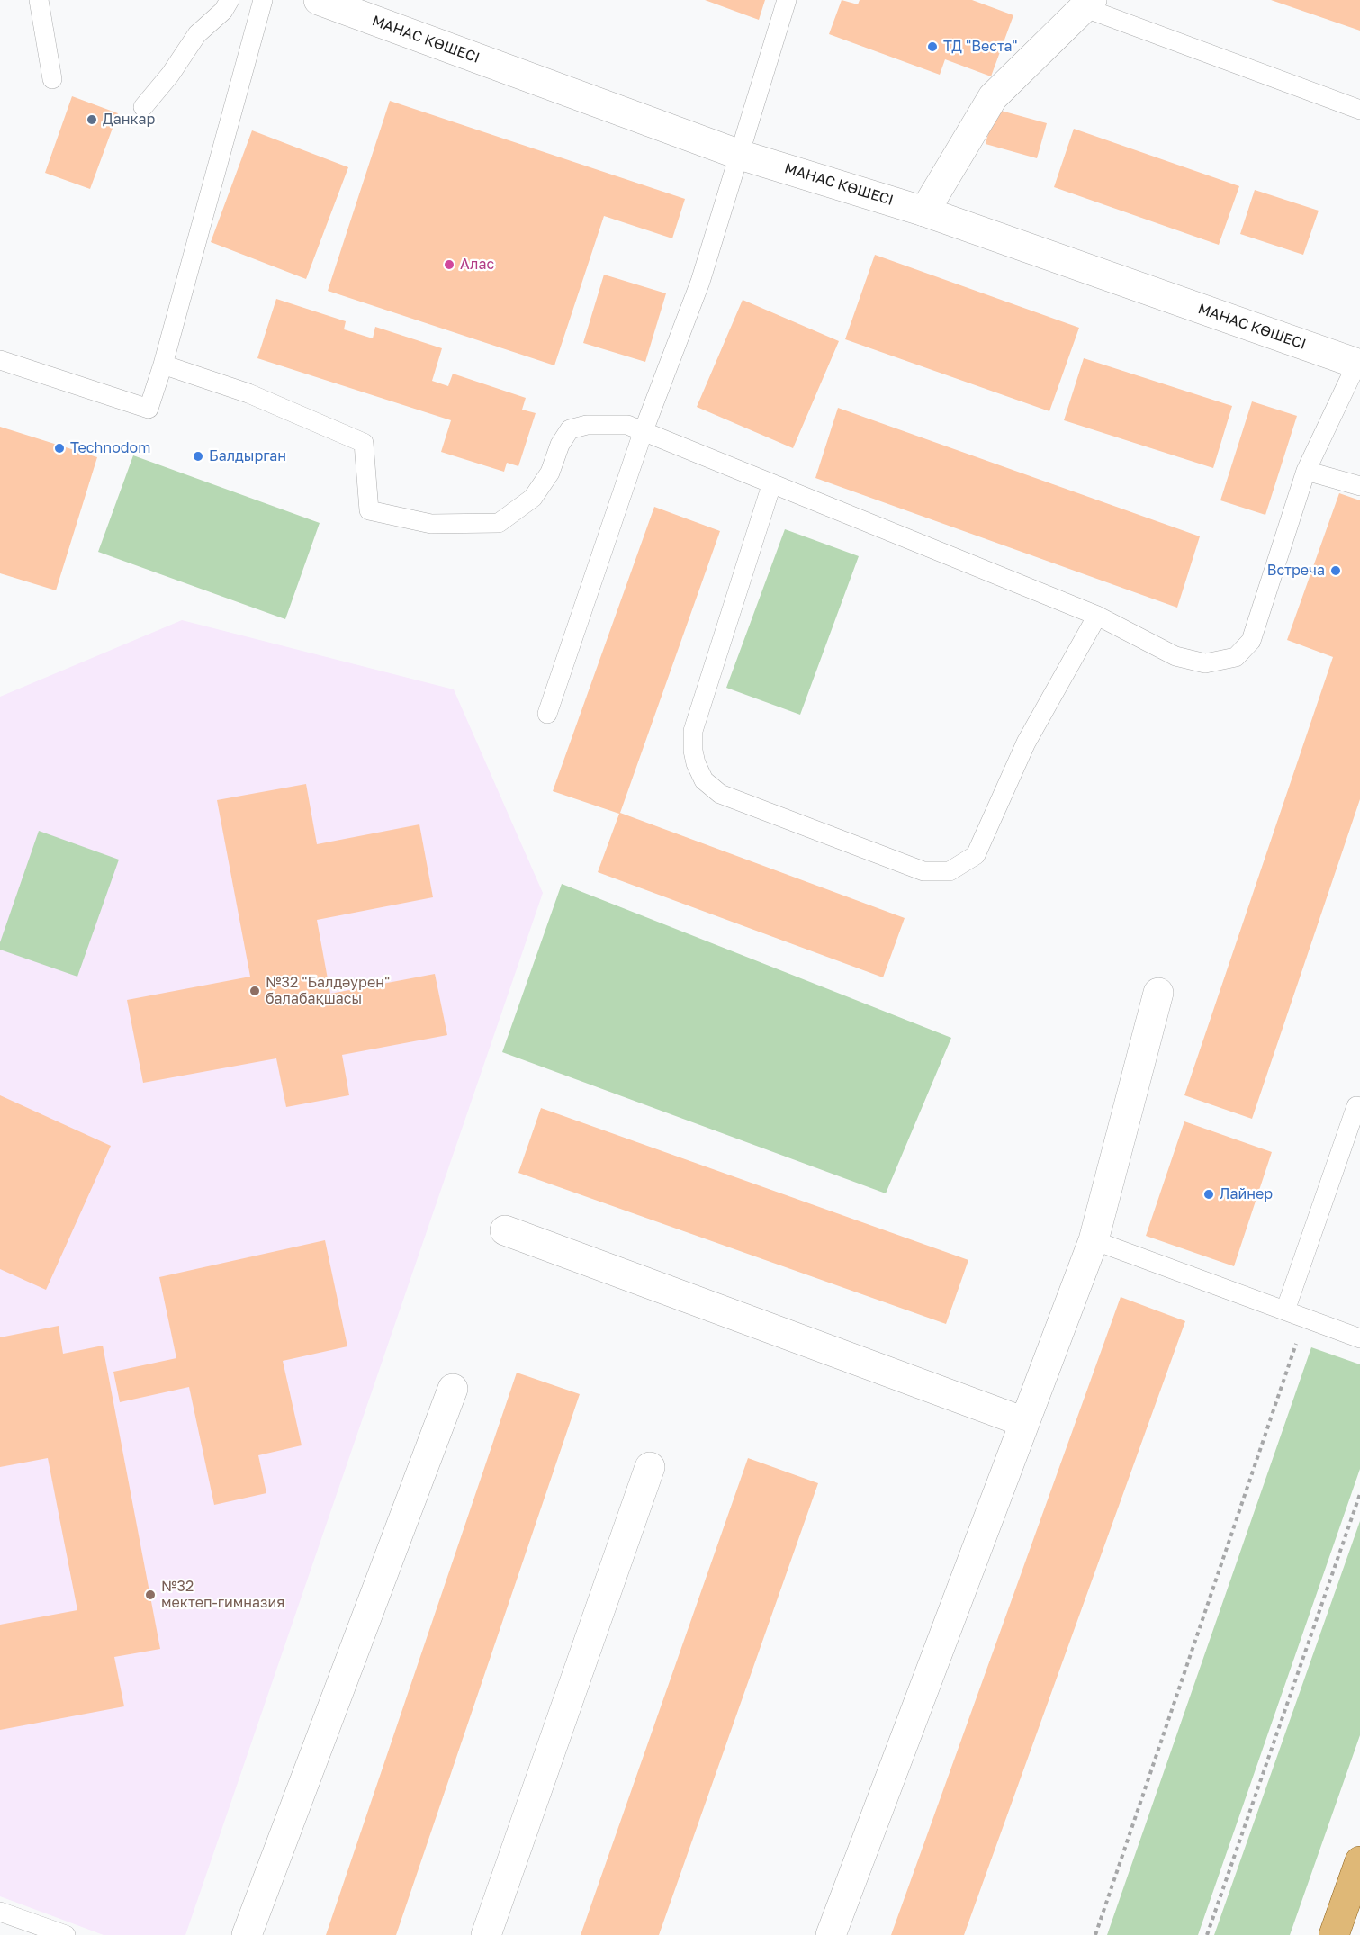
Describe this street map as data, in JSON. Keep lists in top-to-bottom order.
{
  "streets": {
    "street": ["МАНАС КӨШЕСІ"]
  },
  "places": [
    "ТД \"Веста\"",
    "Данкар",
    "Алас",
    "Technodom",
    "Балдырган",
    "Встреча",
    "№32 \"Балдәурен\" балабақшасы",
    "Лайнер",
    "№32 мектеп-гимназия"
  ]
}
